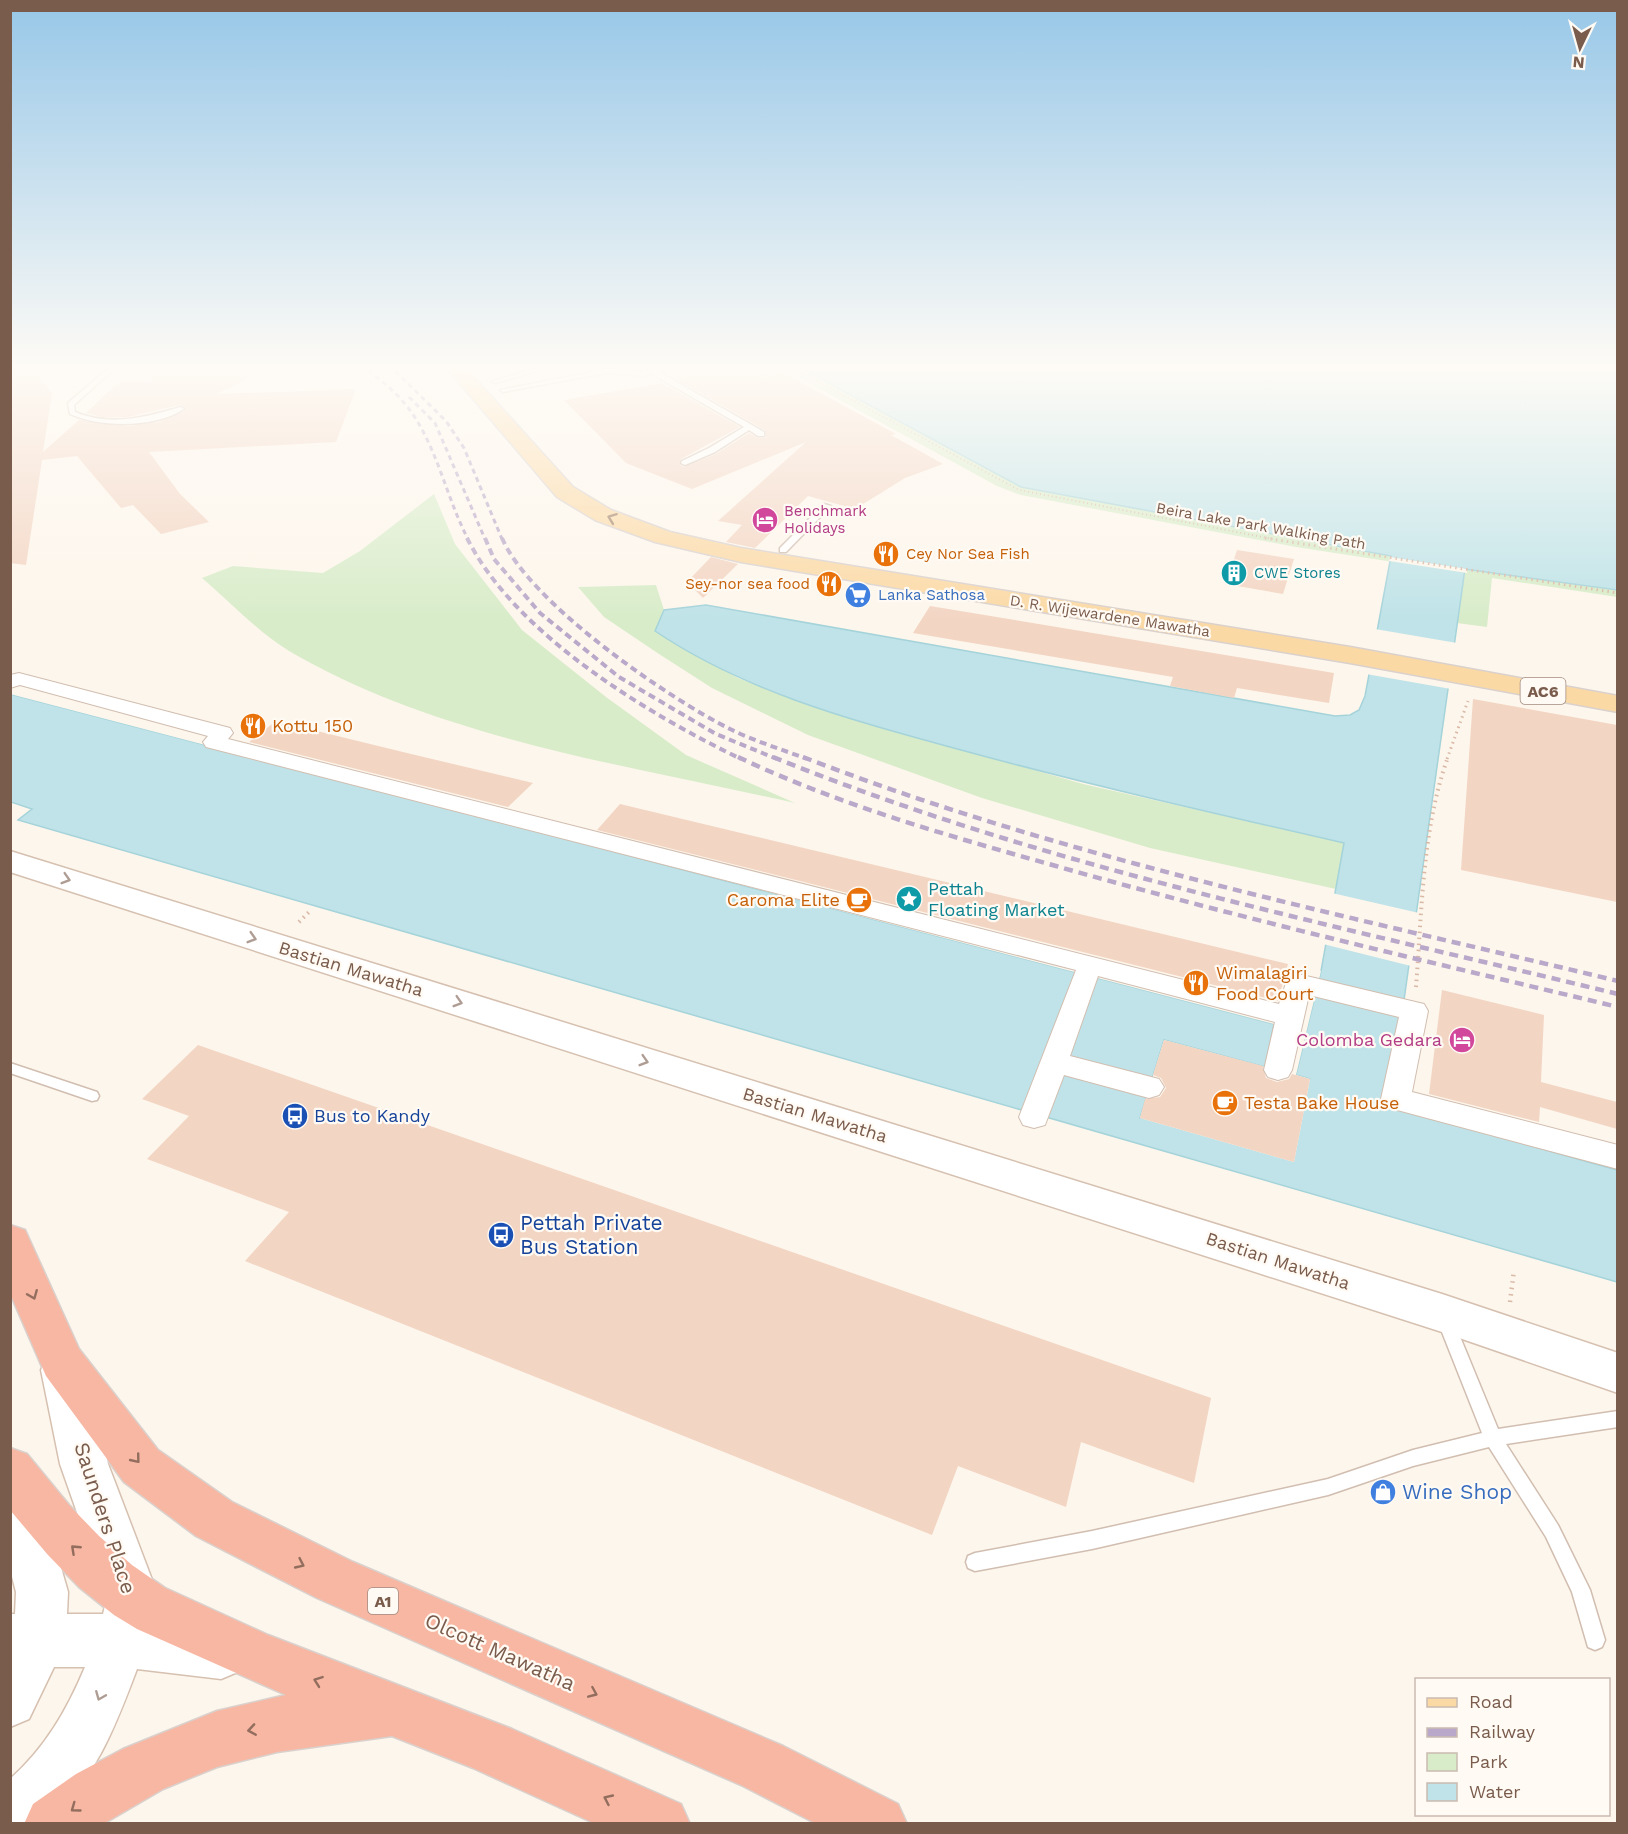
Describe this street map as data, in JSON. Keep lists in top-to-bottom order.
{
  "streets": {
    "highway": ["A1", "Olcott Mawatha"],
    "main road": ["D. R. Wijewardene Mawatha", "AC6"],
    "street": ["Bastian Mawatha", "Saunders Place"],
    "path": ["Beira Lake Park Walking Path"]
  },
  "crossings": [
    ["Saunders Place", "Olcott Mawatha"]
  ],
  "places": {
    "hotel": ["Benchmark Holidays", "Colomba Gedara"],
    "restaurant": [
      "Cey Nor Sea Fish",
      "Sey-nor sea food",
      "Kottu 150",
      "Wimalagiri Food Court"
    ],
    "building": ["CWE Stores"],
    "supermarket": ["Lanka Sathosa"],
    "place": ["Pettah Floating Market"],
    "cafe": ["Caroma Elite", "Testa Bake House"],
    "bus stop": ["Bus to Kandy", "Pettah Private Bus Station"],
    "shop": ["Wine Shop"]
  },
  "legend": [
    "Road",
    "Railway",
    "Park",
    "Water"
  ],
  "north": "bottom"
}
